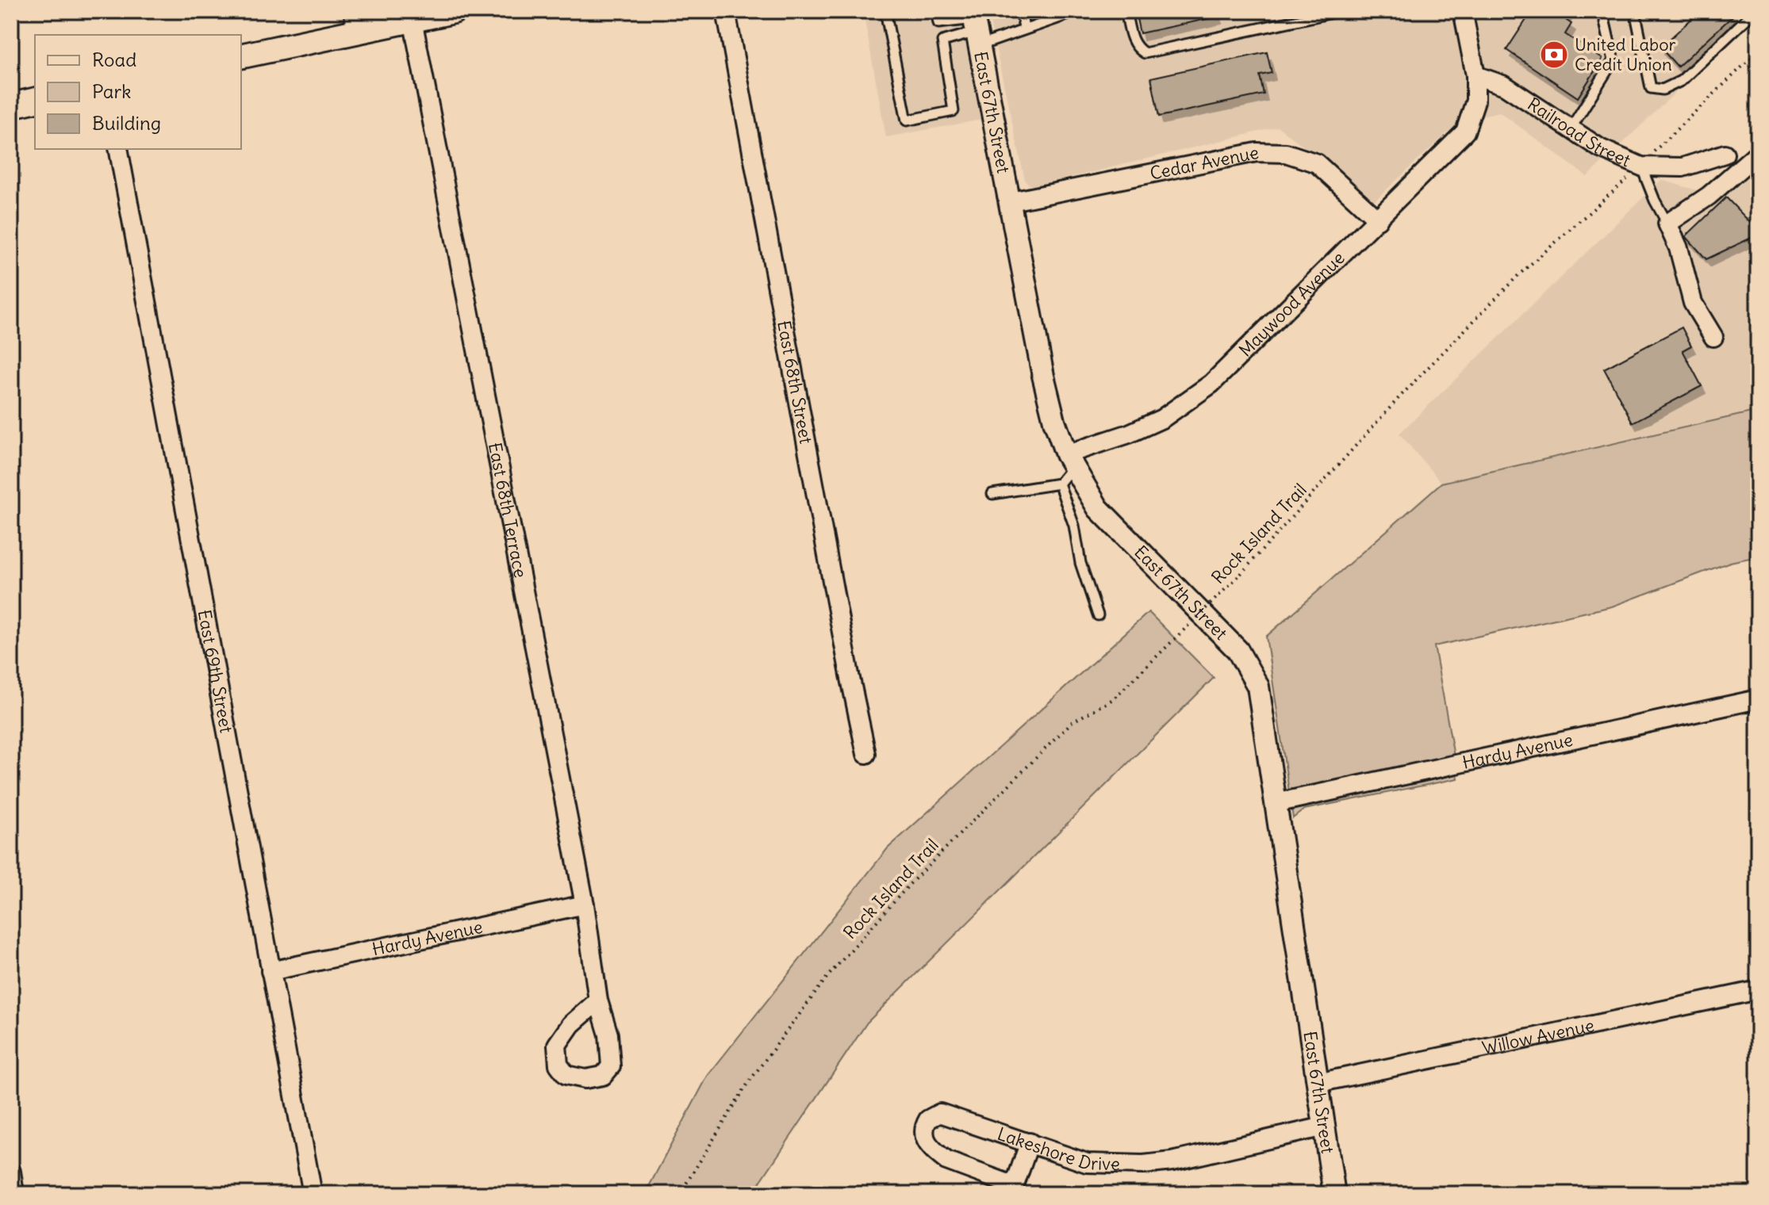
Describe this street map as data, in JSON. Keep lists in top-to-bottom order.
{
  "streets": {
    "street": [
      "East 67th Street",
      "Railroad Street",
      "Cedar Avenue",
      "Maywood Avenue",
      "East 68th Street",
      "East 68th Terrace",
      "East 69th Street",
      "Hardy Avenue",
      "Willow Avenue",
      "Lakeshore Drive"
    ],
    "path": ["Rock Island Trail"]
  },
  "crossings": [
    ["East 67th Street", "Cedar Avenue"],
    ["East 67th Street", "Maywood Avenue"],
    ["East 67th Street", "Hardy Avenue"],
    ["East 67th Street", "Willow Avenue"],
    ["East 67th Street", "Lakeshore Drive"],
    ["Railroad Street", "Maywood Avenue"],
    ["Railroad Street", "Rock Island Trail"],
    ["Cedar Avenue", "Maywood Avenue"],
    ["East 68th Terrace", "Hardy Avenue"],
    ["East 69th Street", "Hardy Avenue"]
  ],
  "places": {
    "bank": ["United Labor Credit Union"]
  },
  "legend": ["Road", "Park", "Building"]
}
